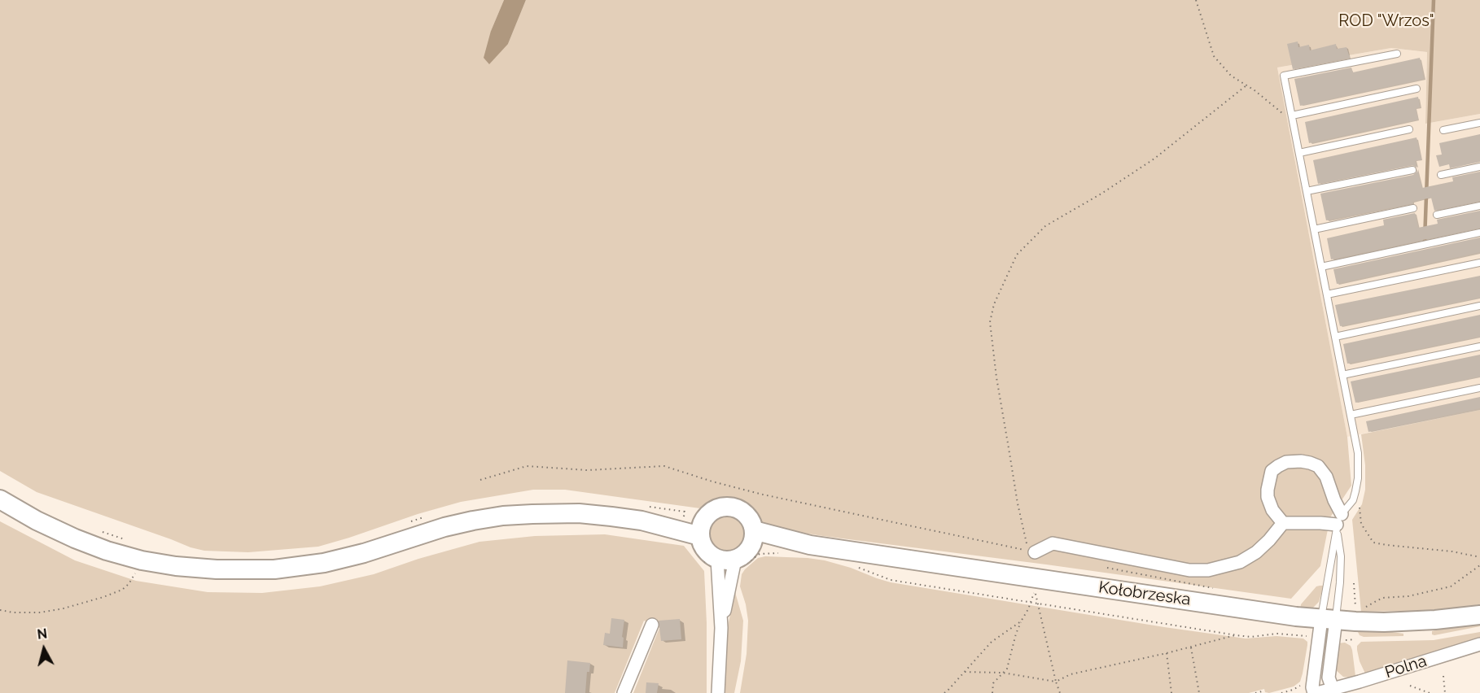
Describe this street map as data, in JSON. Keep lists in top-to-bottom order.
{
  "streets": {
    "main road": ["Kołobrzeska"],
    "street": ["Polna"]
  },
  "parks": ["ROD \"Wrzos\""],
  "north": "top"
}
